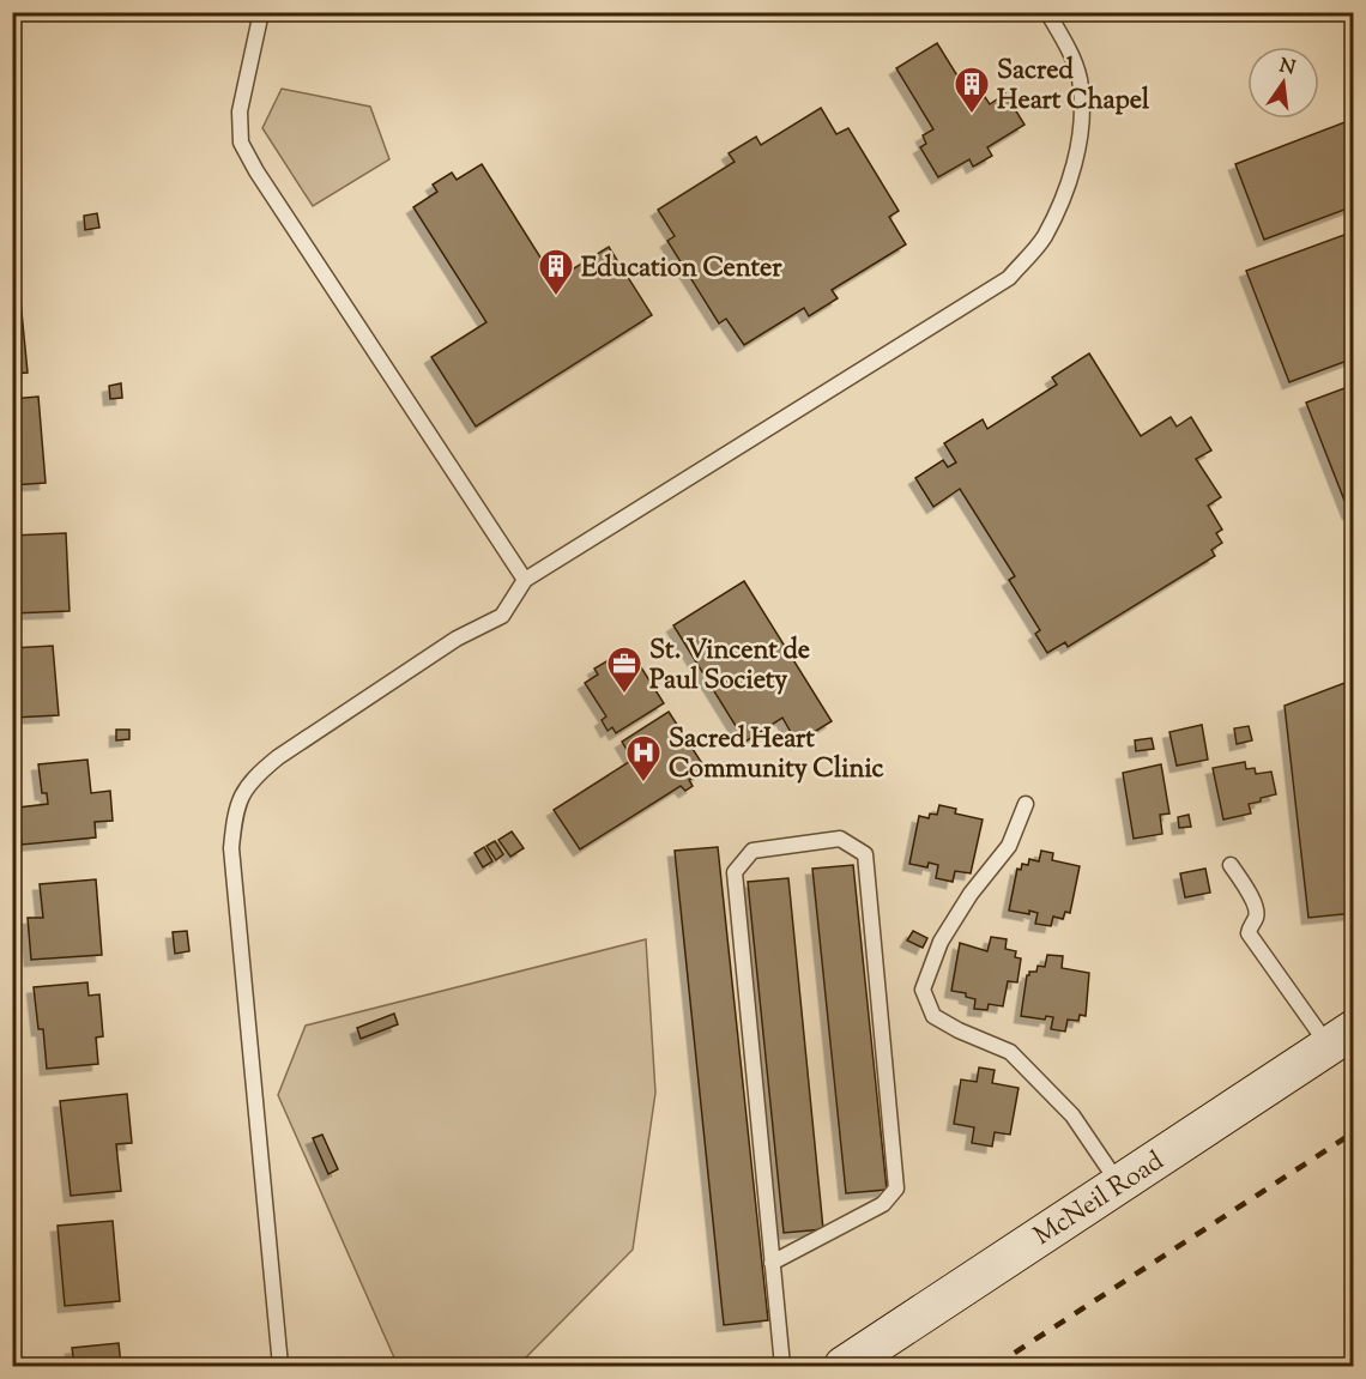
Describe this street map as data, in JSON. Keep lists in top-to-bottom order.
{
  "streets": {
    "main road": ["McNeil Road"]
  },
  "places": {
    "building": ["Sacred Heart Chapel", "Education Center"],
    "office": ["St. Vincent de Paul Society"],
    "hospital": ["Sacred Heart Community Clinic"]
  },
  "north": "top"
}
